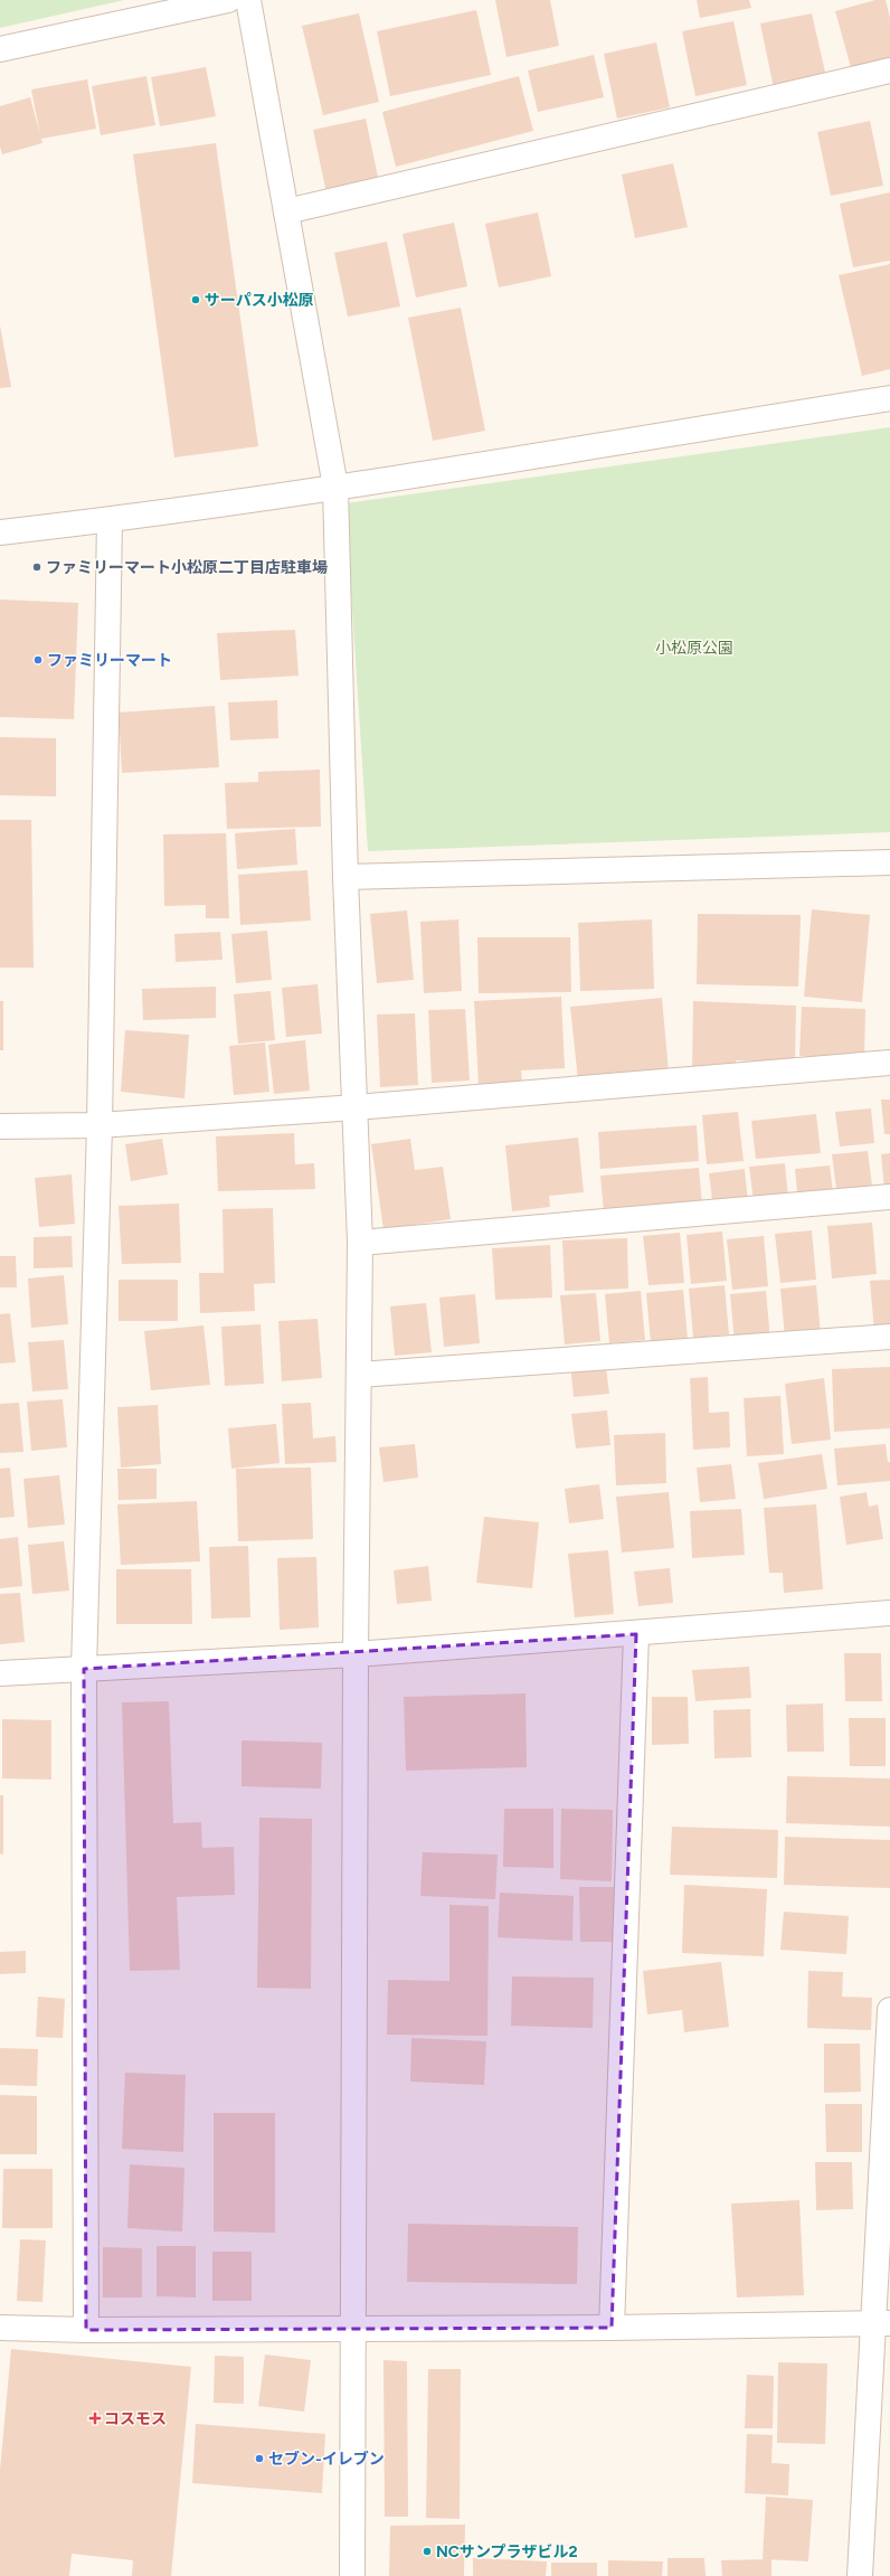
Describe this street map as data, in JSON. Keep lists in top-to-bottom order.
{
  "parks": ["小松原公園"],
  "places": {
    "other": [
      "サーパス小松原",
      "ファミリーマート小松原二丁目店駐車場",
      "ファミリーマート",
      "セブン-イレブン",
      "NCサンプラザビル2"
    ],
    "health": ["コスモス"]
  }
}
